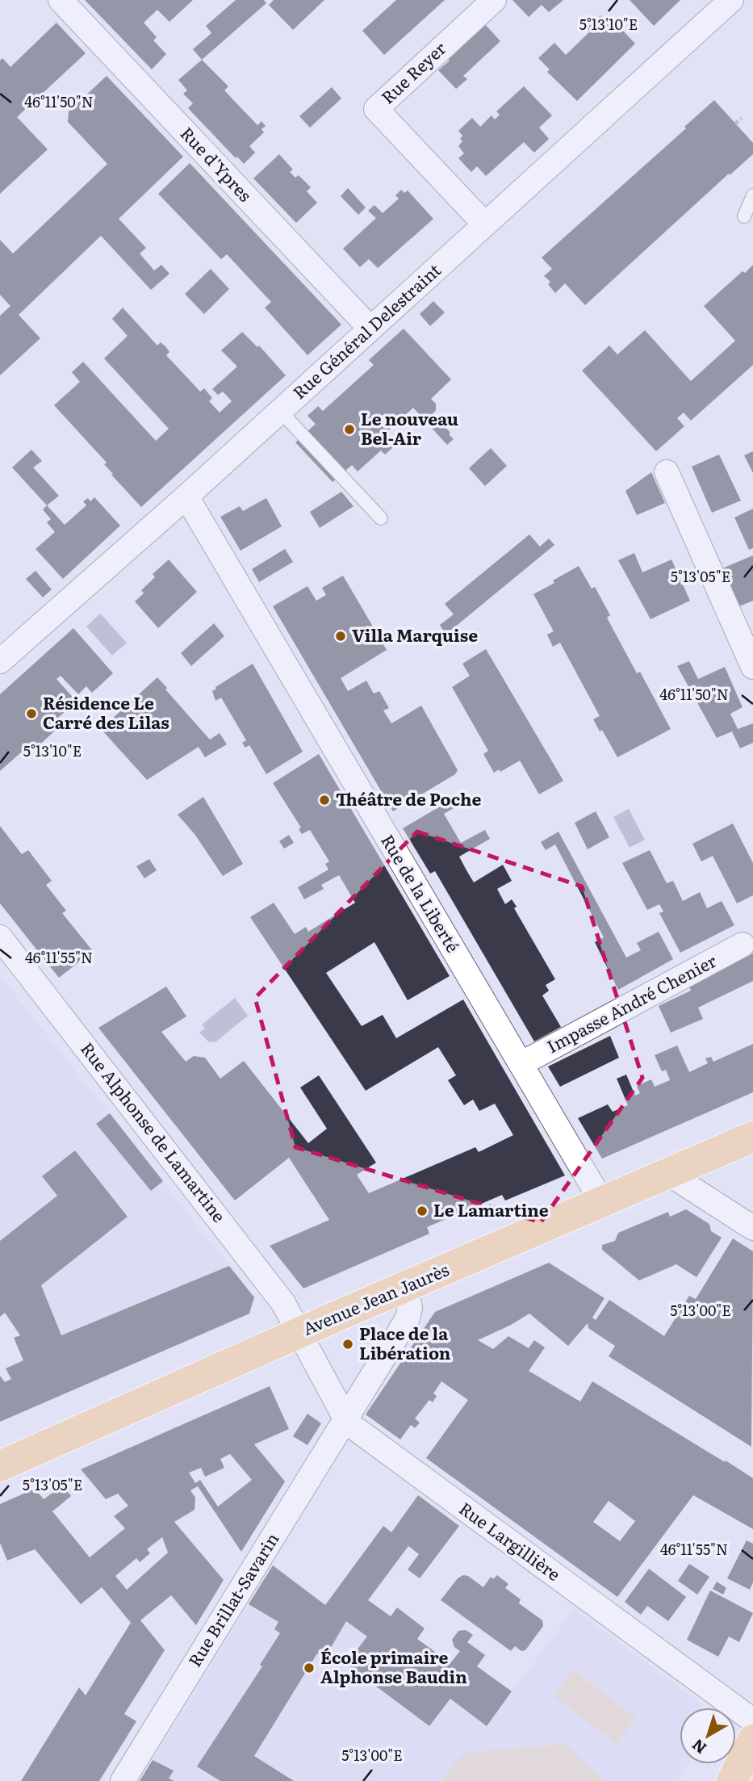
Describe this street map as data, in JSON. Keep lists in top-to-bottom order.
{
  "streets": {
    "main road": ["Avenue Jean Jaurès"],
    "street": [
      "Rue Reyer",
      "Rue d'Ypres",
      "Rue Général Delestraint",
      "Rue de la Liberté",
      "Impasse André Chenier",
      "Rue Alphonse de Lamartine",
      "Rue Largillière",
      "Rue Brillat-Savarin"
    ]
  },
  "crossings": [
    ["Rue Reyer", "Rue Général Delestraint"],
    ["Rue d'Ypres", "Rue Général Delestraint"],
    ["Rue Général Delestraint", "Rue de la Liberté"],
    ["Rue de la Liberté", "Impasse André Chenier"],
    ["Rue de la Liberté", "Avenue Jean Jaurès"],
    ["Rue Alphonse de Lamartine", "Avenue Jean Jaurès"],
    ["Rue Alphonse de Lamartine", "Rue Largillière"],
    ["Avenue Jean Jaurès", "Rue Largillière"],
    ["Avenue Jean Jaurès", "Rue Brillat-Savarin"],
    ["Rue Largillière", "Rue Brillat-Savarin"]
  ],
  "places": [
    "Le nouveau Bel-Air",
    "Villa Marquise",
    "Résidence Le Carré des Lilas",
    "Théâtre de Poche",
    "Le Lamartine",
    "Place de la Libération",
    "École primaire Alphonse Baudin"
  ],
  "north": "bottom left",
  "coordinates": [
    "5°13'10\"E",
    "46°11'50\"N",
    "5°13'05\"E",
    "46°11'55\"N",
    "5°13'00\"E"
  ]
}
